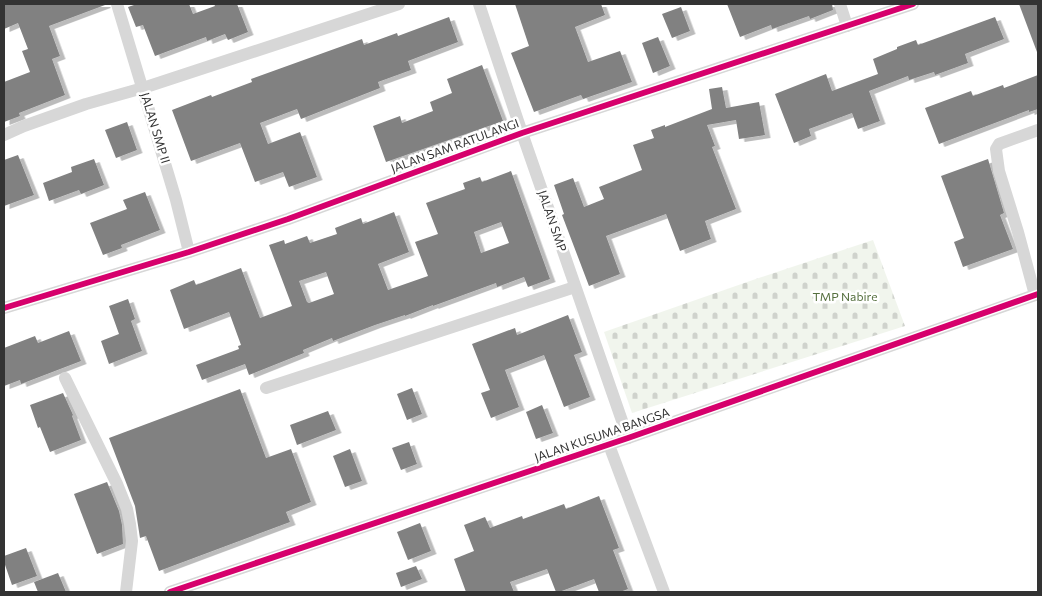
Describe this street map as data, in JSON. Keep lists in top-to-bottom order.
{
  "streets": {
    "street": [
      "JALAN SMP II",
      "JALAN SAM RATULANGI",
      "JALAN SMP",
      "JALAN KUSUMA BANGSA"
    ]
  },
  "crossings": [
    ["JALAN SMP II", "JALAN SAM RATULANGI"],
    ["JALAN SAM RATULANGI", "JALAN SMP"],
    ["JALAN SMP", "JALAN KUSUMA BANGSA"]
  ],
  "parks": ["TMP Nabire"]
}
